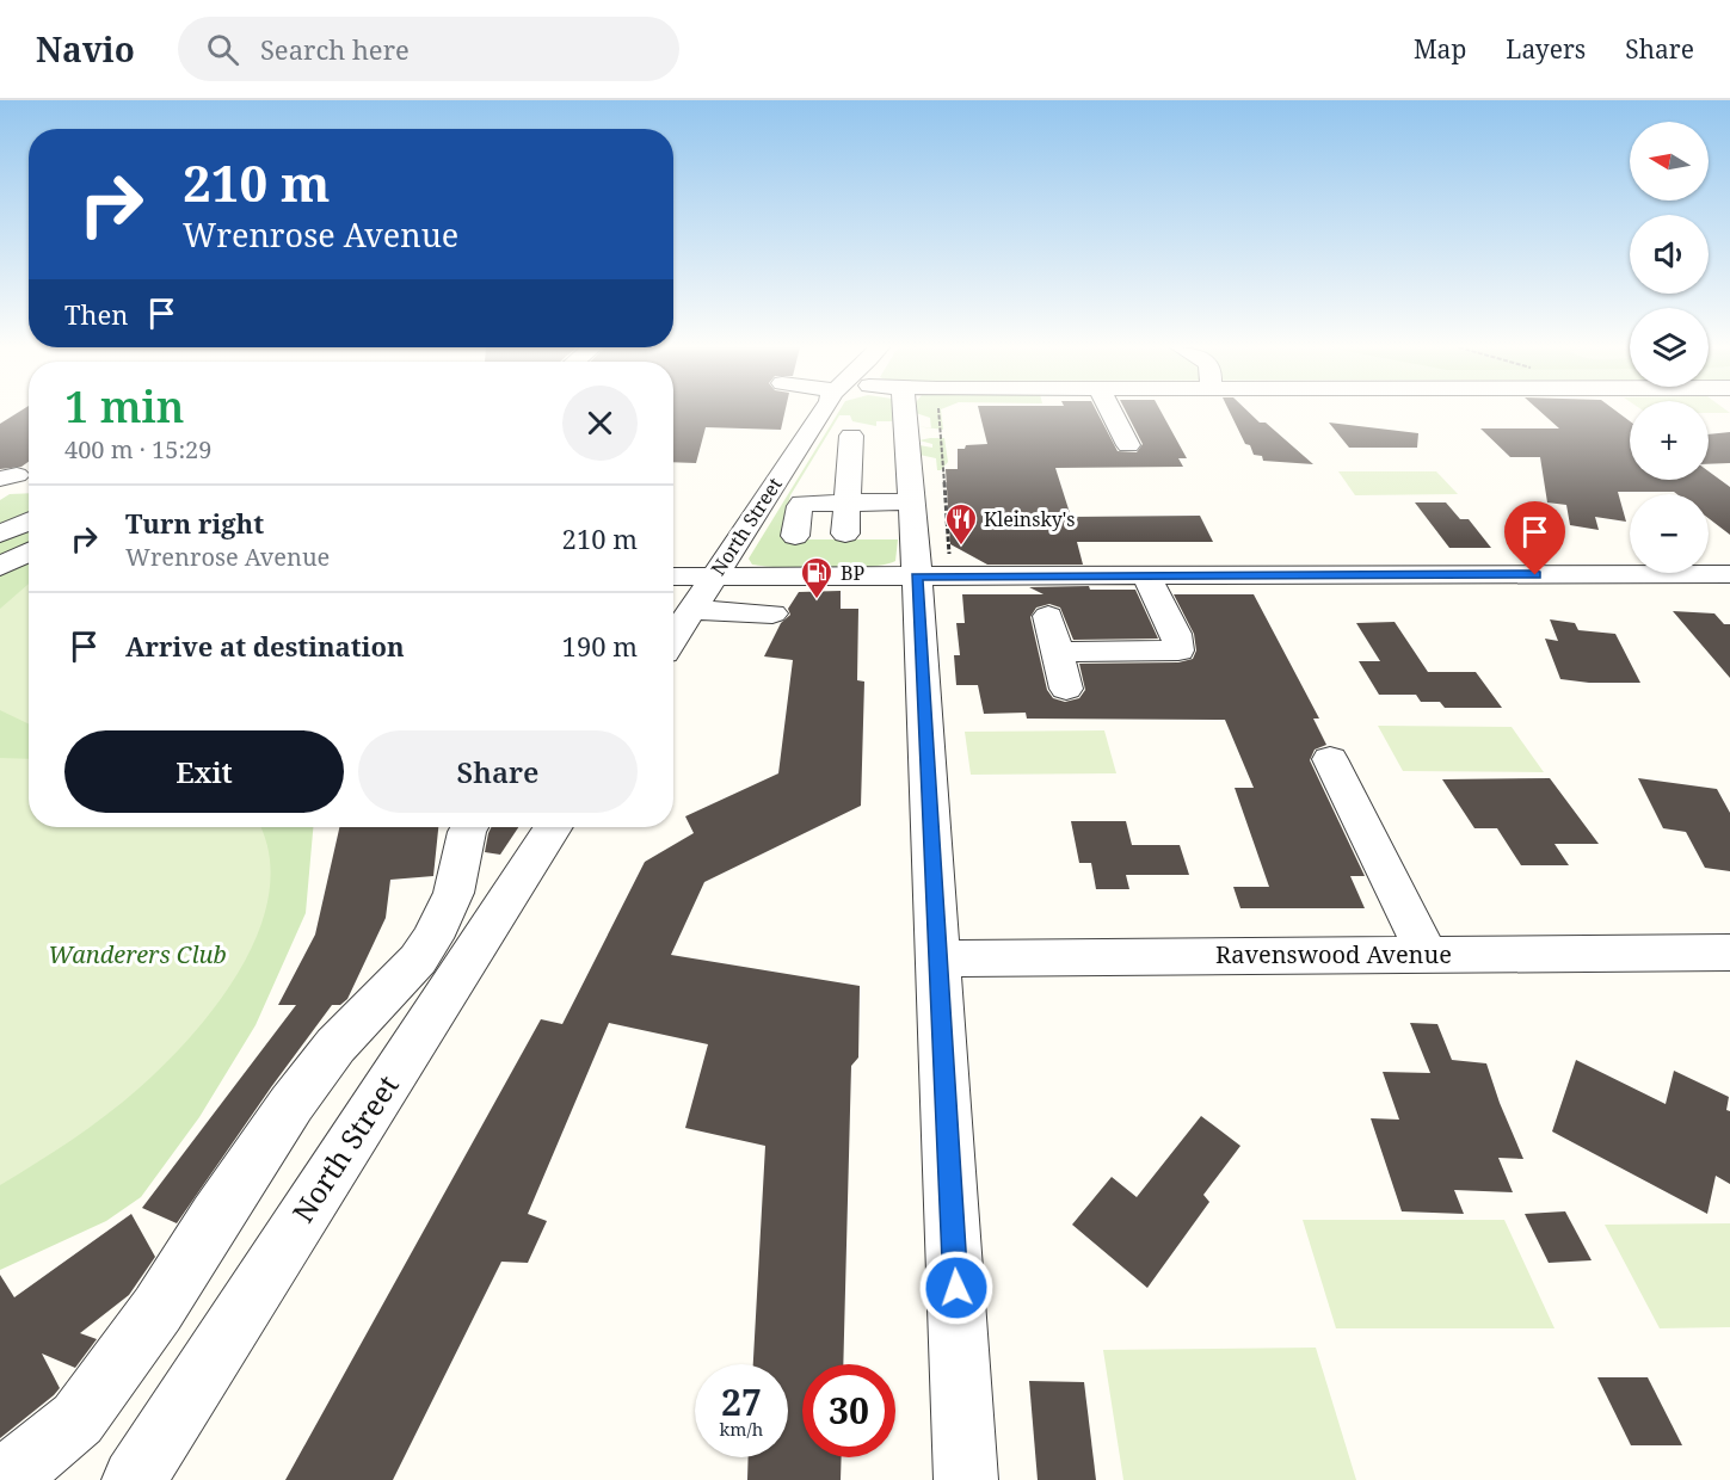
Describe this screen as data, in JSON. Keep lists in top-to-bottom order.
{
  "streets": {
    "street": ["North Street", "Ravenswood Avenue"]
  },
  "parks": ["Wanderers Club"],
  "places": {
    "restaurant": ["Kleinsky's"],
    "fuel station": ["BP"]
  },
  "north": "left",
  "page": {
    "header": "Navio",
    "search": "Search here",
    "nav": ["Map", "Layers", "Share"],
    "map_buttons": ["+", "−"],
    "turn": ["210 m", "Wrenrose Avenue"],
    "then": "Then",
    "heading": ["1 min", "400 m · 15:29"],
    "list": [
      {
        "name": "Turn right",
        "note": "Wrenrose Avenue",
        "value": "210 m"
      },
      {
        "name": "Arrive at destination",
        "value": "190 m"
      }
    ],
    "buttons": ["Exit", "Share"],
    "speed": "27 km/h",
    "limit": "30"
  }
}
